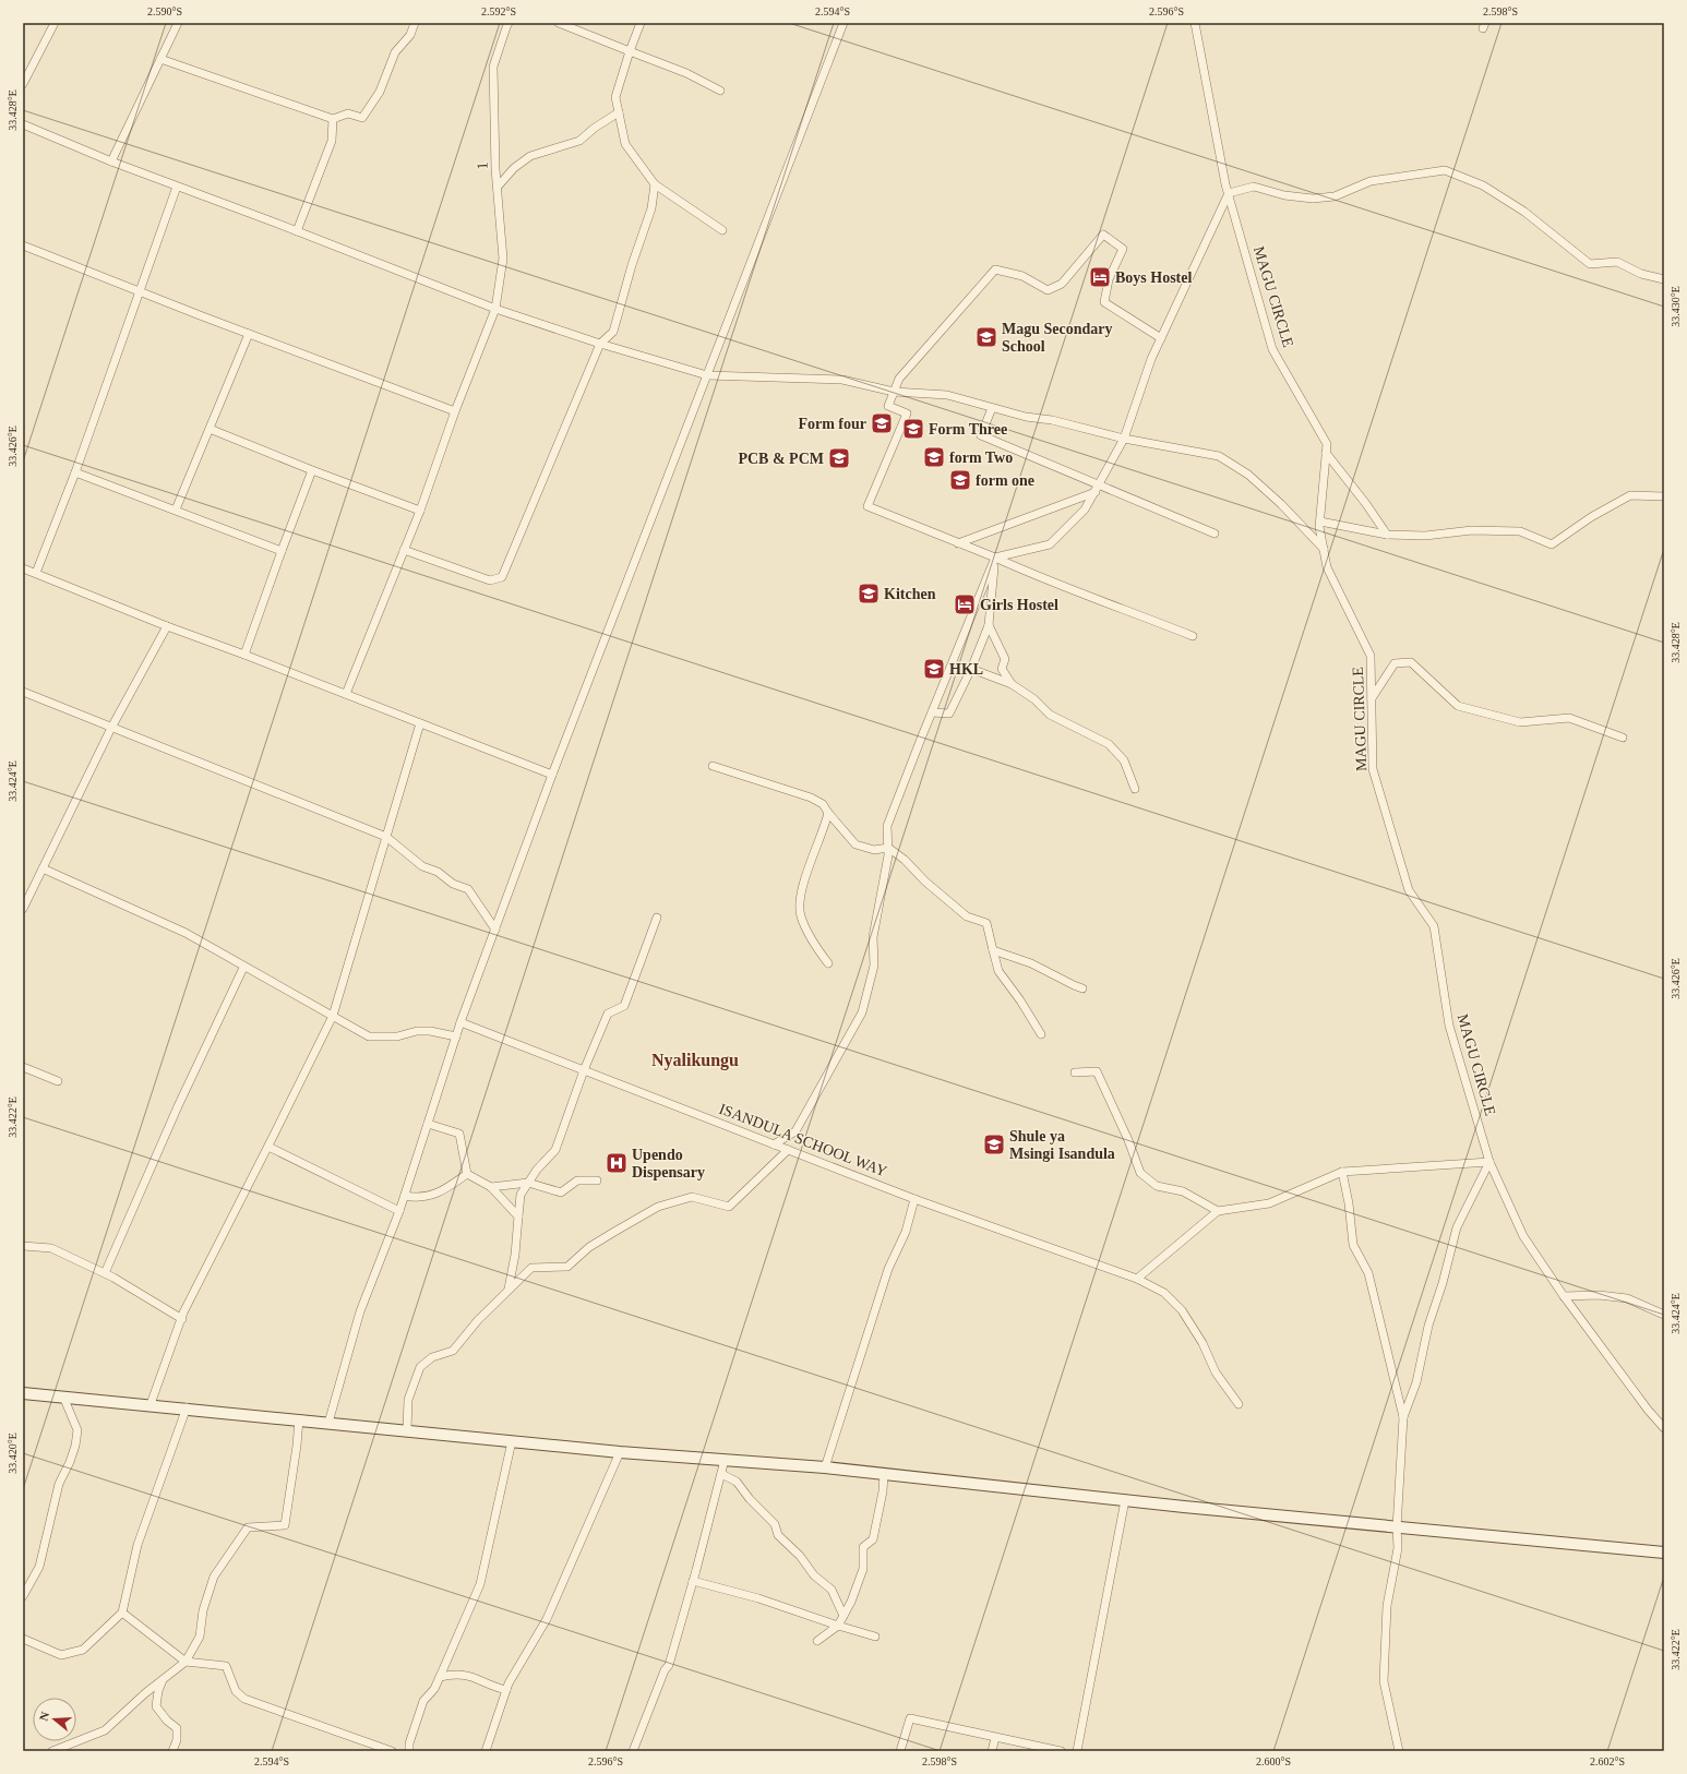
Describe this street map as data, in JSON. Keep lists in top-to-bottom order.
{
  "streets": {
    "street": ["1", "MAGU CIRCLE", "ISANDULA SCHOOL WAY"]
  },
  "districts": ["Nyalikungu"],
  "places": {
    "hotel": ["Boys Hostel", "Girls Hostel"],
    "school or university": [
      "Magu Secondary School",
      "Form four",
      "Form Three",
      "form Two",
      "PCB & PCM",
      "form one",
      "Kitchen",
      "HKL",
      "Shule ya Msingi Isandula"
    ],
    "hospital": ["Upendo Dispensary"]
  },
  "north": "left",
  "coordinates": [
    "2.590°S",
    "2.592°S",
    "2.594°S",
    "2.596°S",
    "2.598°S",
    "33.428°E",
    "33.430°E",
    "33.426°E",
    "33.424°E",
    "33.422°E",
    "33.420°E",
    "2.600°S",
    "2.602°S"
  ]
}
